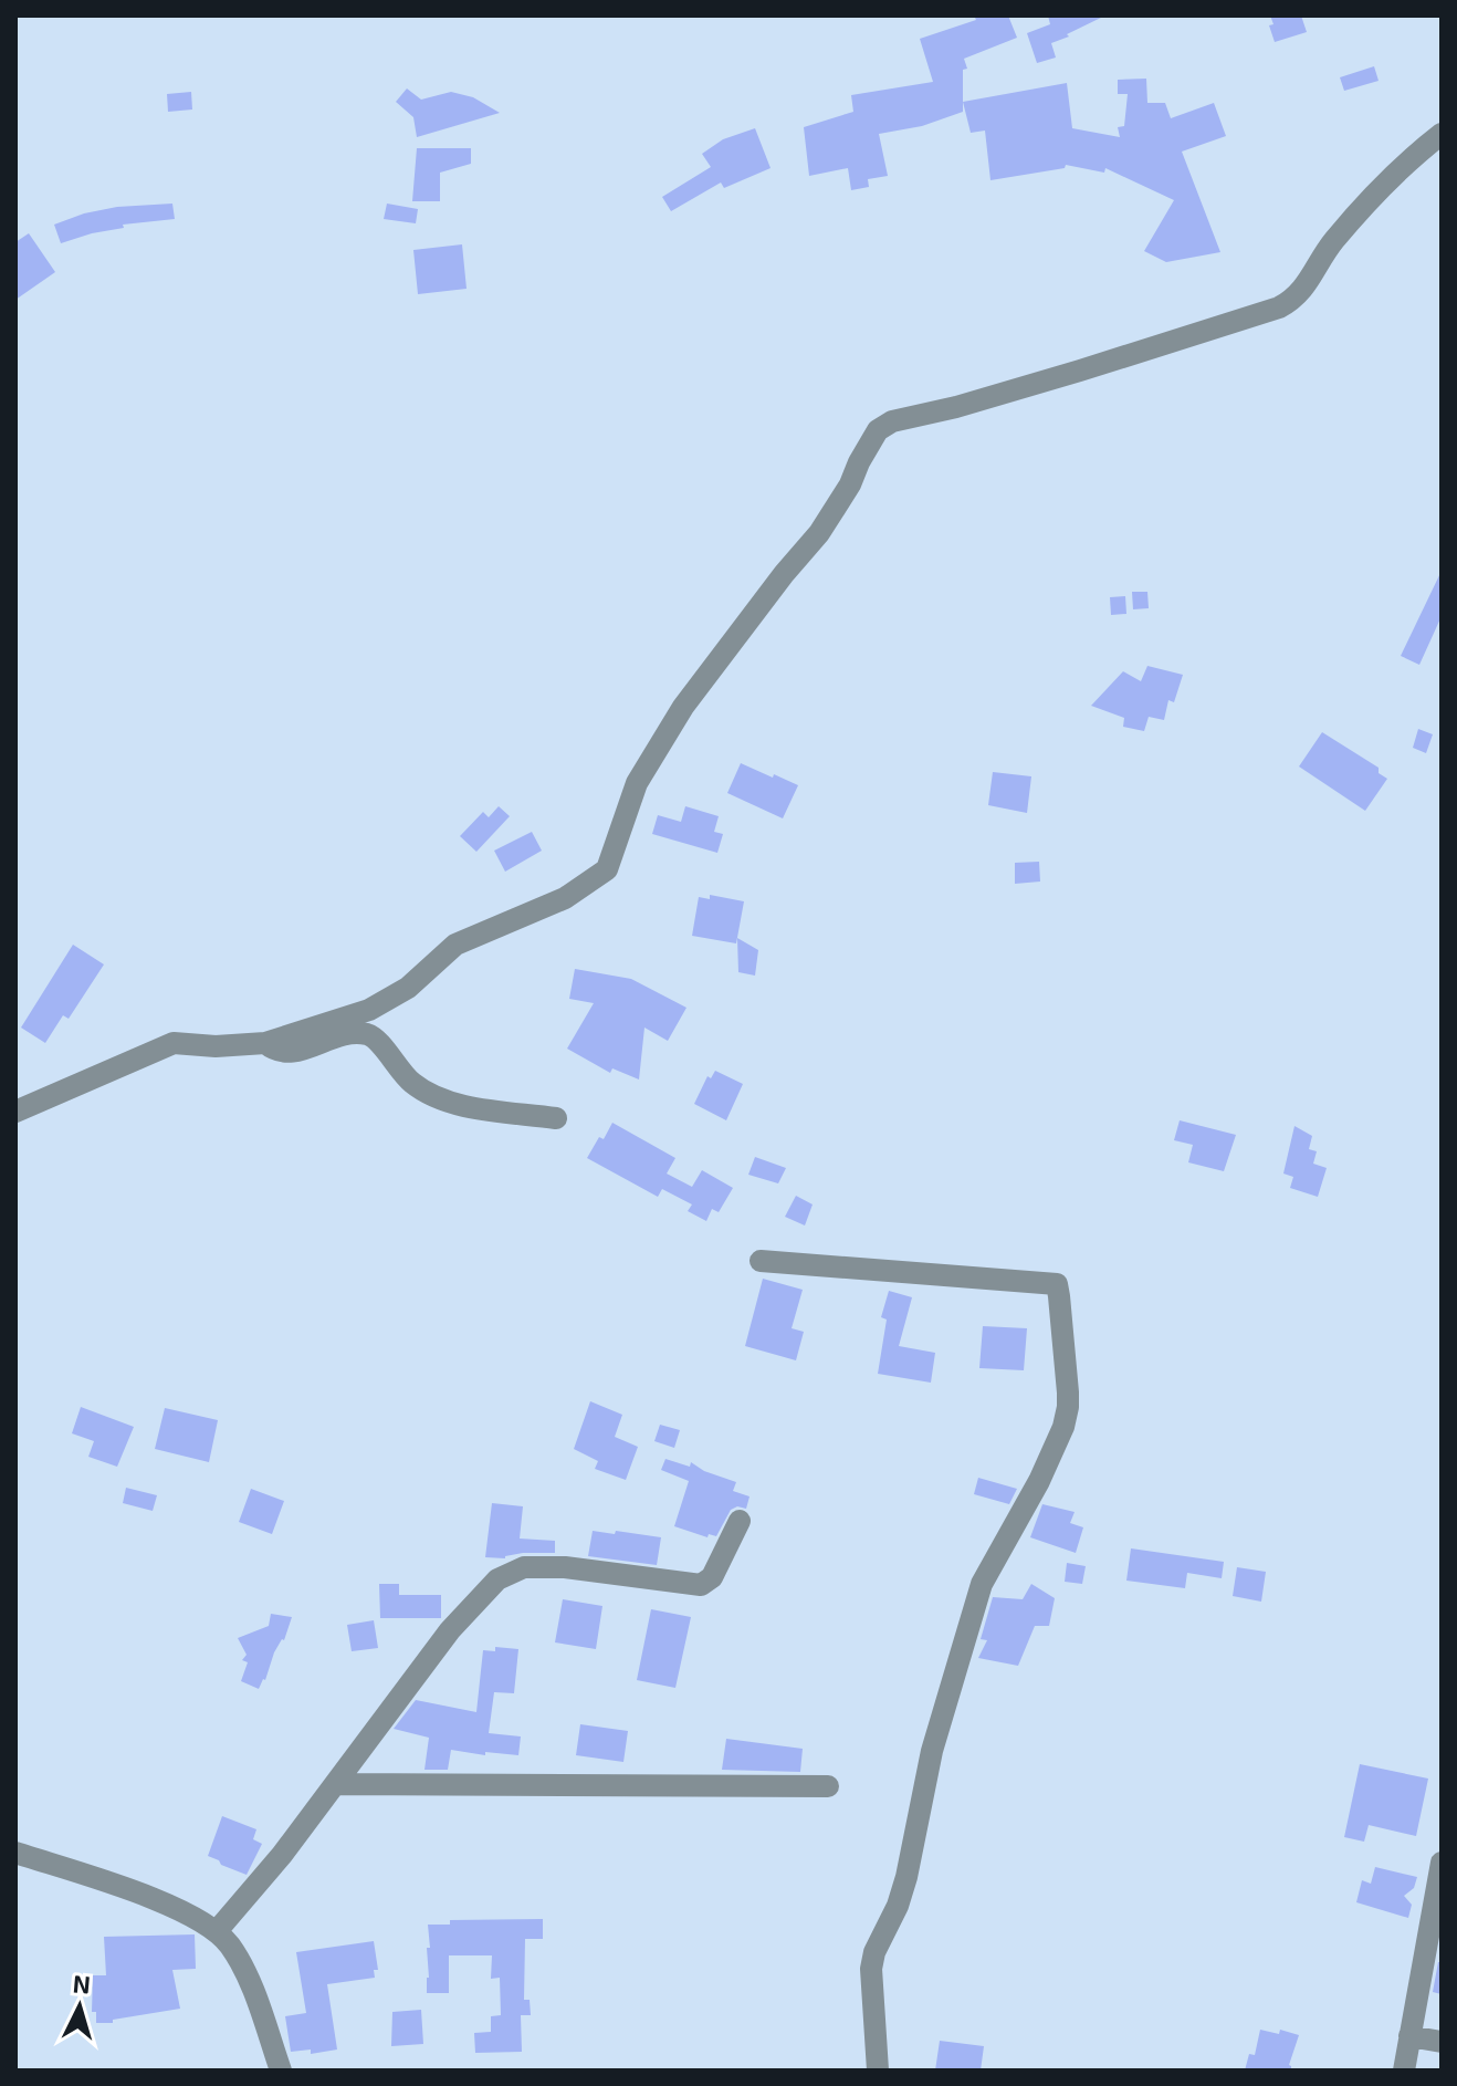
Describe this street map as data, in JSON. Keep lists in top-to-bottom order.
{
  "north": "top"
}
